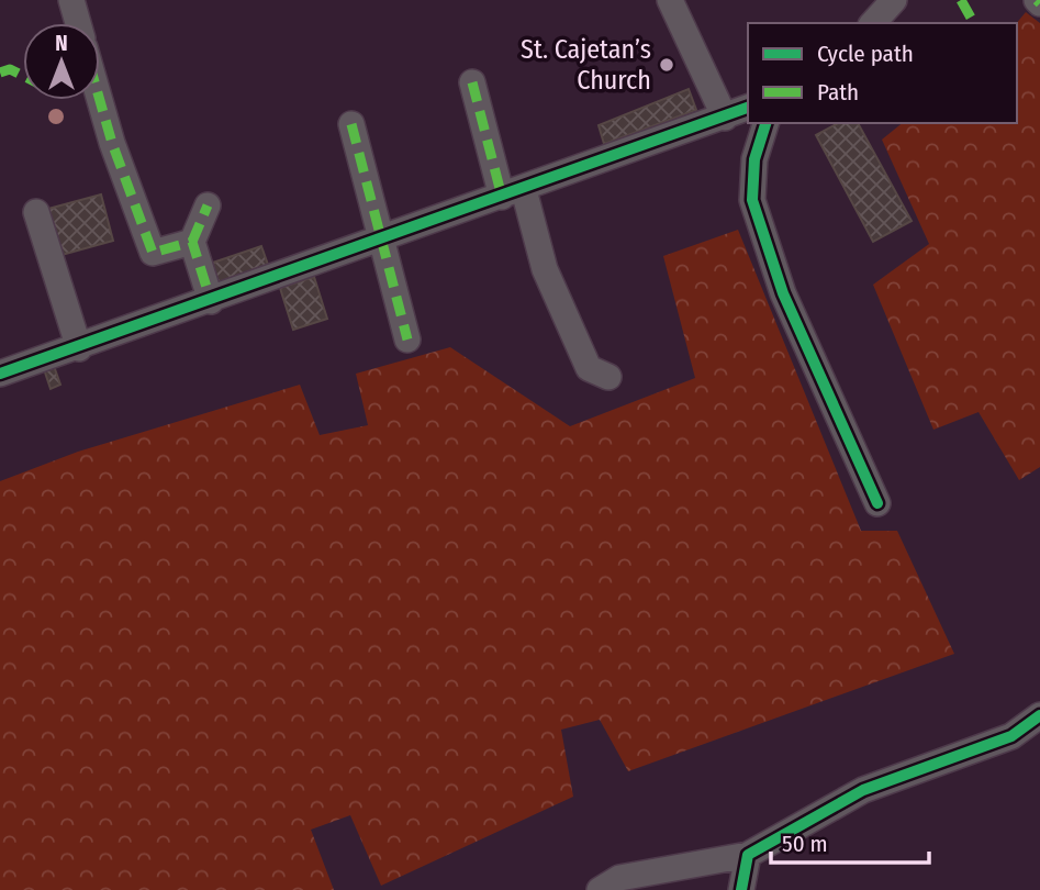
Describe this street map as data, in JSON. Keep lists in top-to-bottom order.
{
  "places": ["St. Cajetan’s Church"],
  "legend": ["Cycle path", "Path"],
  "scale_bar": "50 m",
  "north": "top"
}
